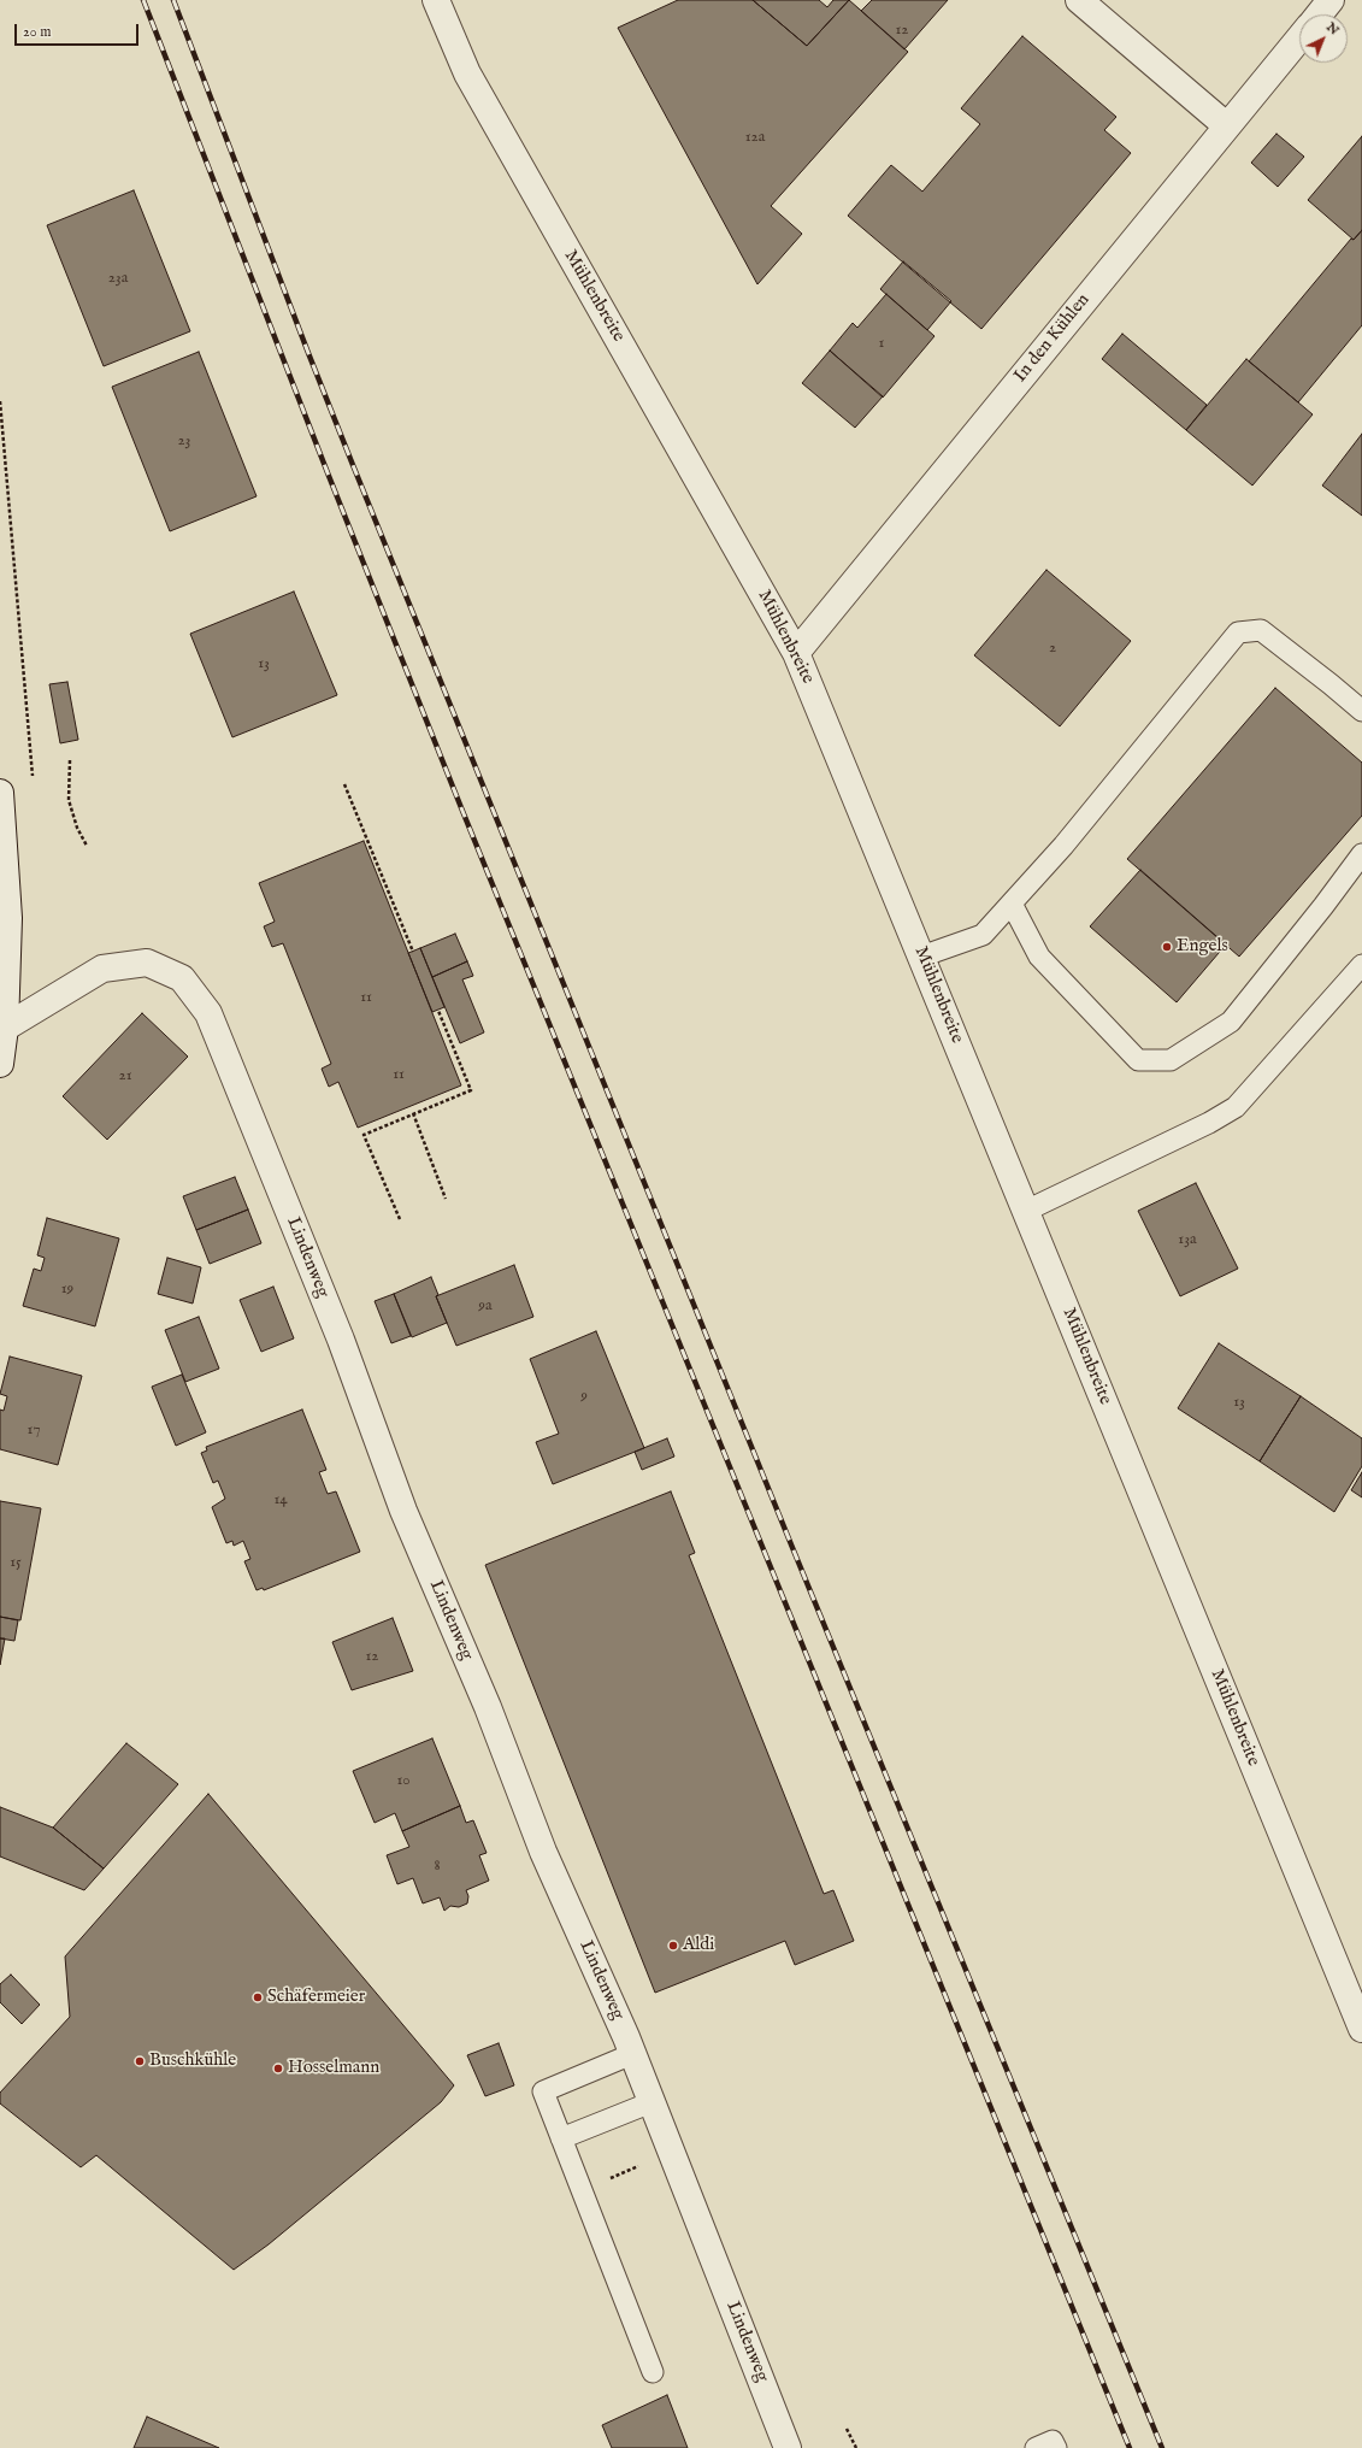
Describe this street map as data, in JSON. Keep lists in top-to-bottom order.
{
  "streets": {
    "street": ["Mühlenbreite", "In den Kühlen", "Lindenweg"]
  },
  "crossings": [
    ["Mühlenbreite", "In den Kühlen"]
  ],
  "places": [
    "Engels",
    "Aldi",
    "Schäfermeier",
    "Buschkühle",
    "Hosselmann"
  ],
  "house_numbers": [
    "12",
    "12a",
    "23a",
    "1",
    "23",
    "2",
    "13",
    "11",
    "11",
    "21",
    "13a",
    "19",
    "9a",
    "9",
    "13",
    "17",
    "14",
    "15",
    "12",
    "10",
    "8"
  ],
  "scale_bar": "20 m",
  "north": "top right"
}
